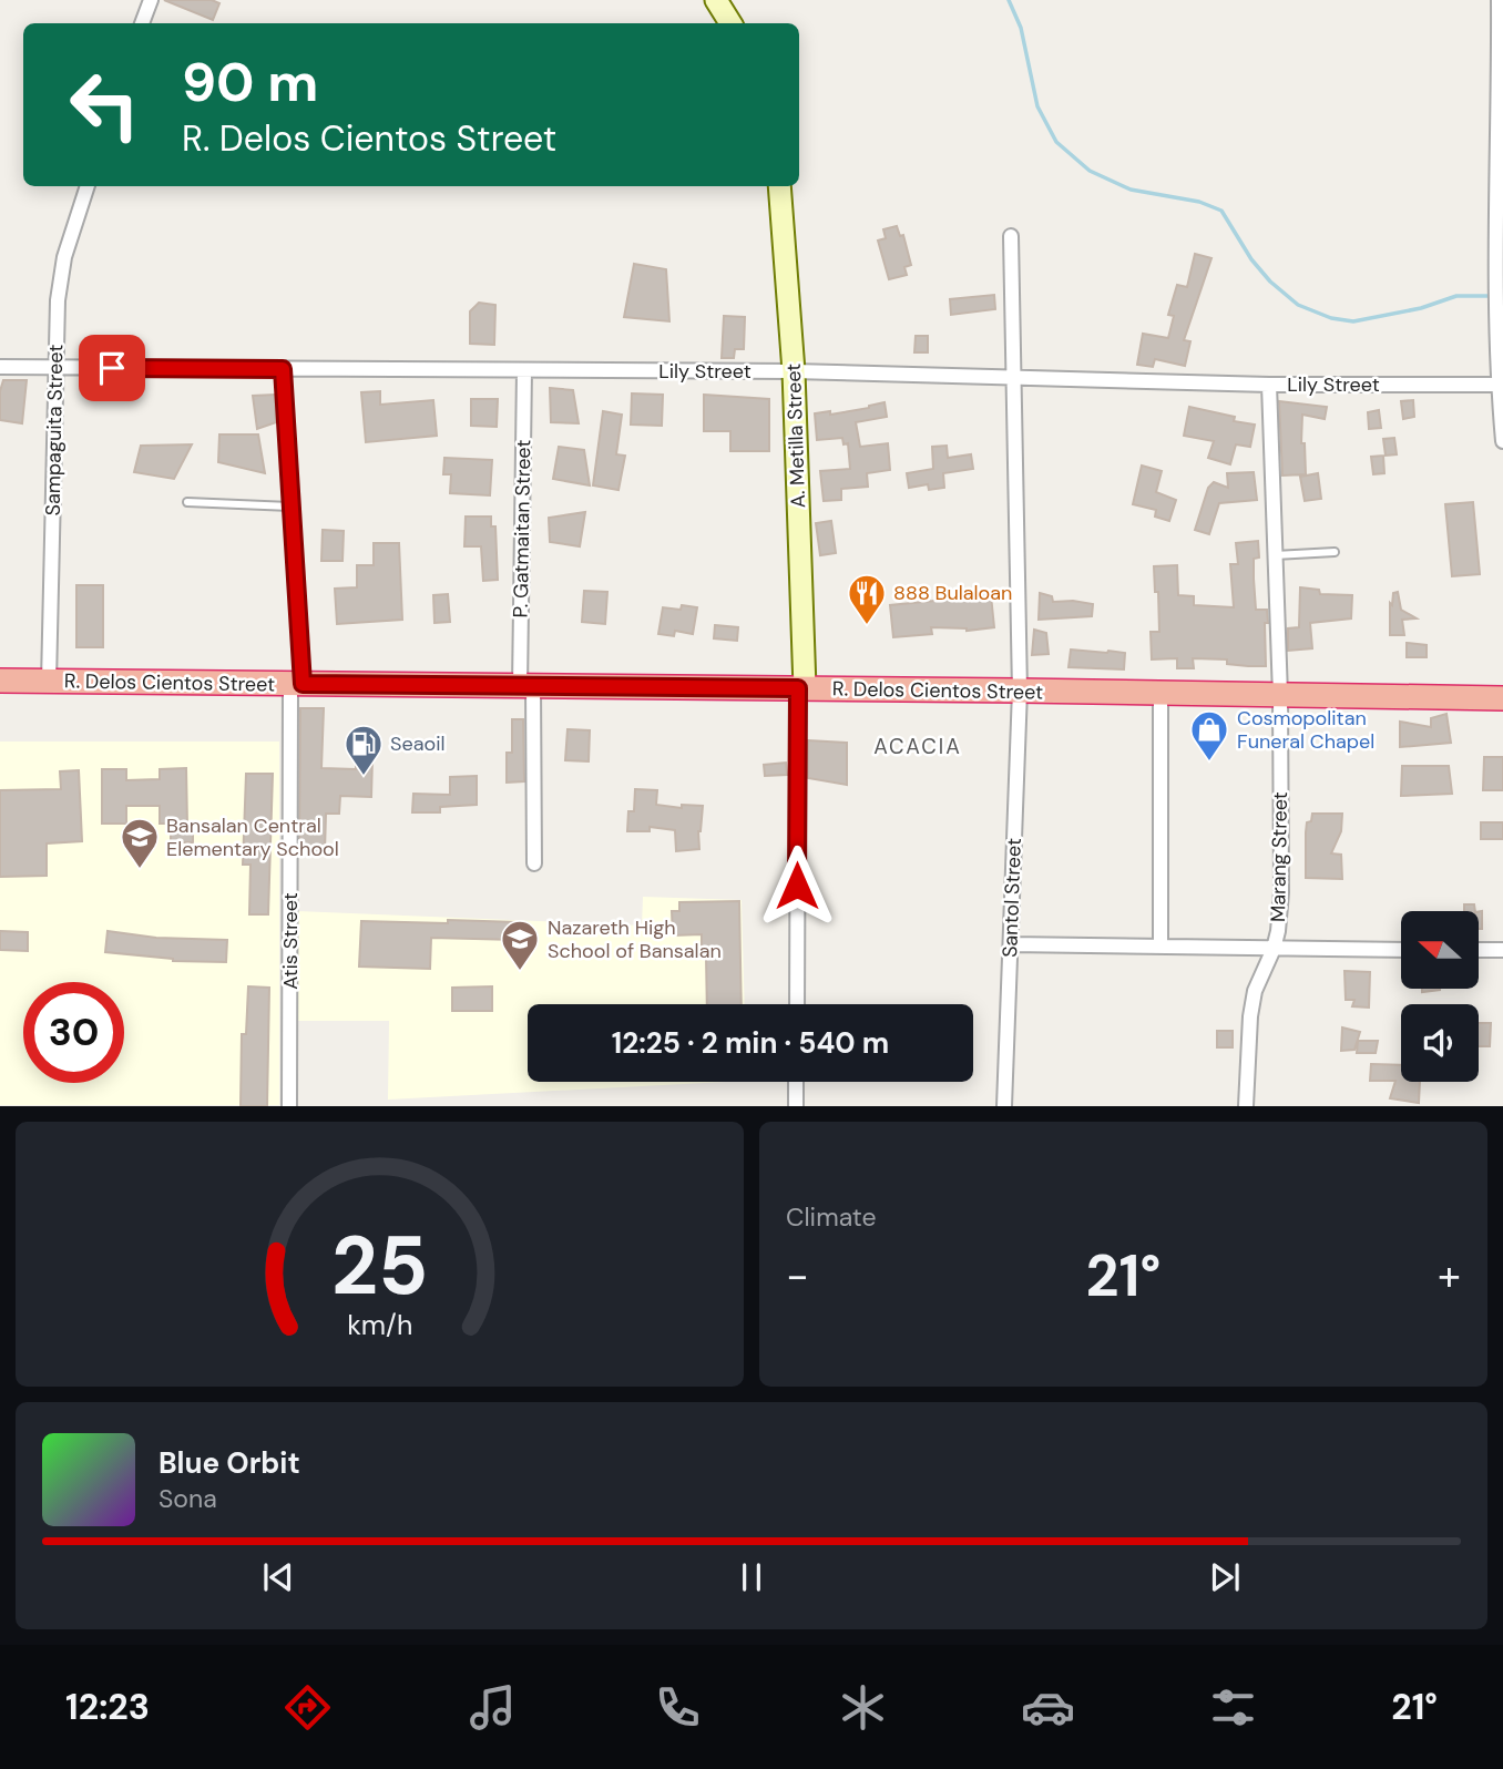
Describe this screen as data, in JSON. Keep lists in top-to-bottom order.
{
  "streets": {
    "highway": ["R. Delos Cientos Street"],
    "main road": ["A. Metilla Street"],
    "street": [
      "Lily Street",
      "Sampaguita Street",
      "P. Gatmaitan Street",
      "Marang Street",
      "Santol Street",
      "Atis Street"
    ]
  },
  "crossings": [
    ["Lily Street", "Sampaguita Street"],
    ["Lily Street", "A. Metilla Street"],
    ["Lily Street", "P. Gatmaitan Street"],
    ["Lily Street", "Marang Street"],
    ["Lily Street", "Santol Street"],
    ["Lily Street", "Atis Street"],
    ["Sampaguita Street", "R. Delos Cientos Street"],
    ["A. Metilla Street", "R. Delos Cientos Street"],
    ["P. Gatmaitan Street", "R. Delos Cientos Street"],
    ["R. Delos Cientos Street", "Marang Street"],
    ["R. Delos Cientos Street", "Santol Street"],
    ["R. Delos Cientos Street", "Atis Street"]
  ],
  "districts": ["ACACIA"],
  "places": {
    "restaurant": ["888 Bulaloan"],
    "shop": ["Cosmopolitan Funeral Chapel"],
    "fuel station": ["Seaoil"],
    "school or university": ["Bansalan Central Elementary School", "Nazareth High School of Bansalan"]
  },
  "north": "left",
  "page": {
    "turn": ["90 m", "R. Delos Cientos Street"],
    "limit": "30",
    "trip": "12:25 · 2 min · 540 m",
    "tile": "Climate",
    "heat": ["−", "21°", "+"],
    "song": ["Blue Orbit", "Sona"],
    "tabs": ["12:23", "21°"],
    "gauge": ["25", "km/h"]
  }
}
